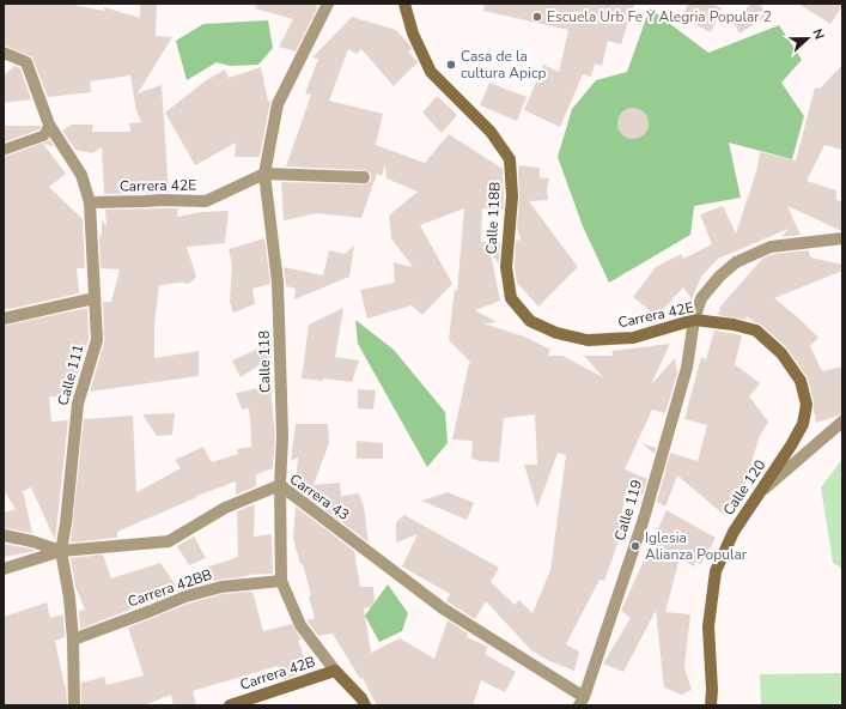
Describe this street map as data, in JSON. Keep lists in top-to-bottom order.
{
  "streets": {
    "street": [
      "Carrera 42E",
      "Calle 118B",
      "Calle 118",
      "Calle 111",
      "Calle 120",
      "Carrera 43",
      "Calle 119",
      "Carrera 42BB",
      "Carrera 42B"
    ]
  },
  "crossings": [
    ["Carrera 42E", "Calle 118B"],
    ["Carrera 42E", "Calle 118"],
    ["Carrera 42E", "Calle 111"],
    ["Carrera 42E", "Calle 120"],
    ["Carrera 42E", "Calle 119"],
    ["Calle 118", "Carrera 43"],
    ["Calle 118", "Carrera 42BB"],
    ["Calle 118", "Carrera 42B"],
    ["Calle 111", "Carrera 43"],
    ["Calle 111", "Carrera 42BB"],
    ["Carrera 43", "Calle 119"]
  ],
  "places": ["Escuela Urb Fe Y Alegria Popular 2", "Casa de la cultura Apicp", "Iglesia Alianza Popular"],
  "north": "right"
}
